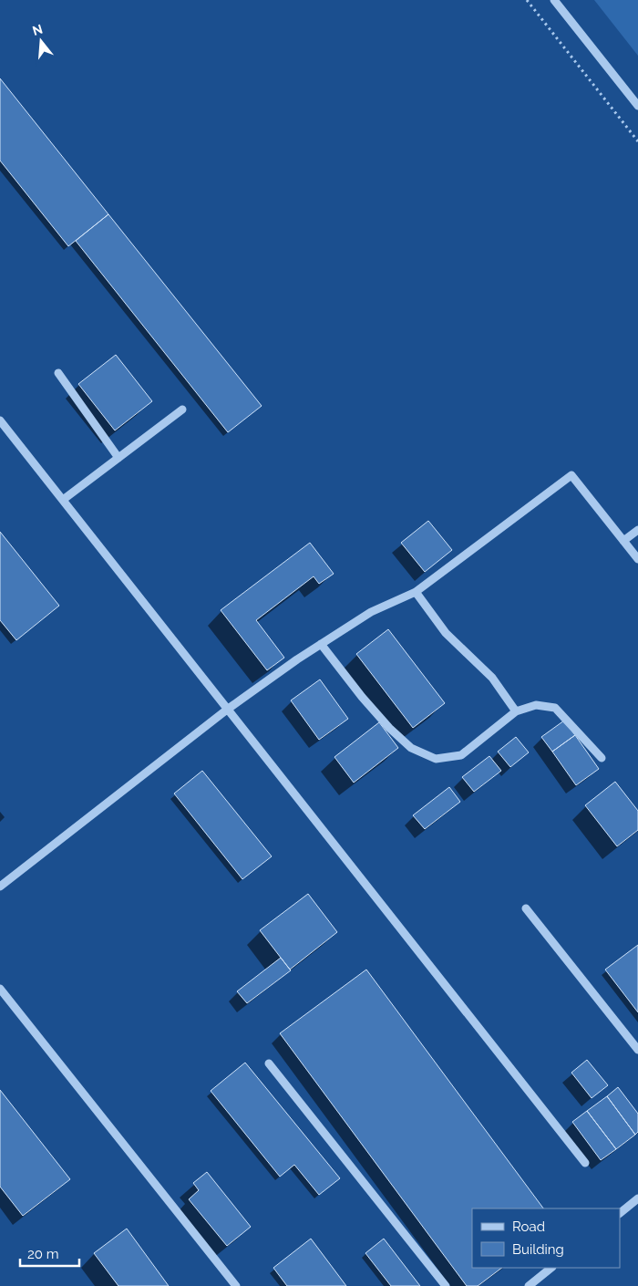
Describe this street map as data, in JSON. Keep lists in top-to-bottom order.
{
  "legend": ["Road", "Building"],
  "scale_bar": "20 m",
  "north": "top"
}
